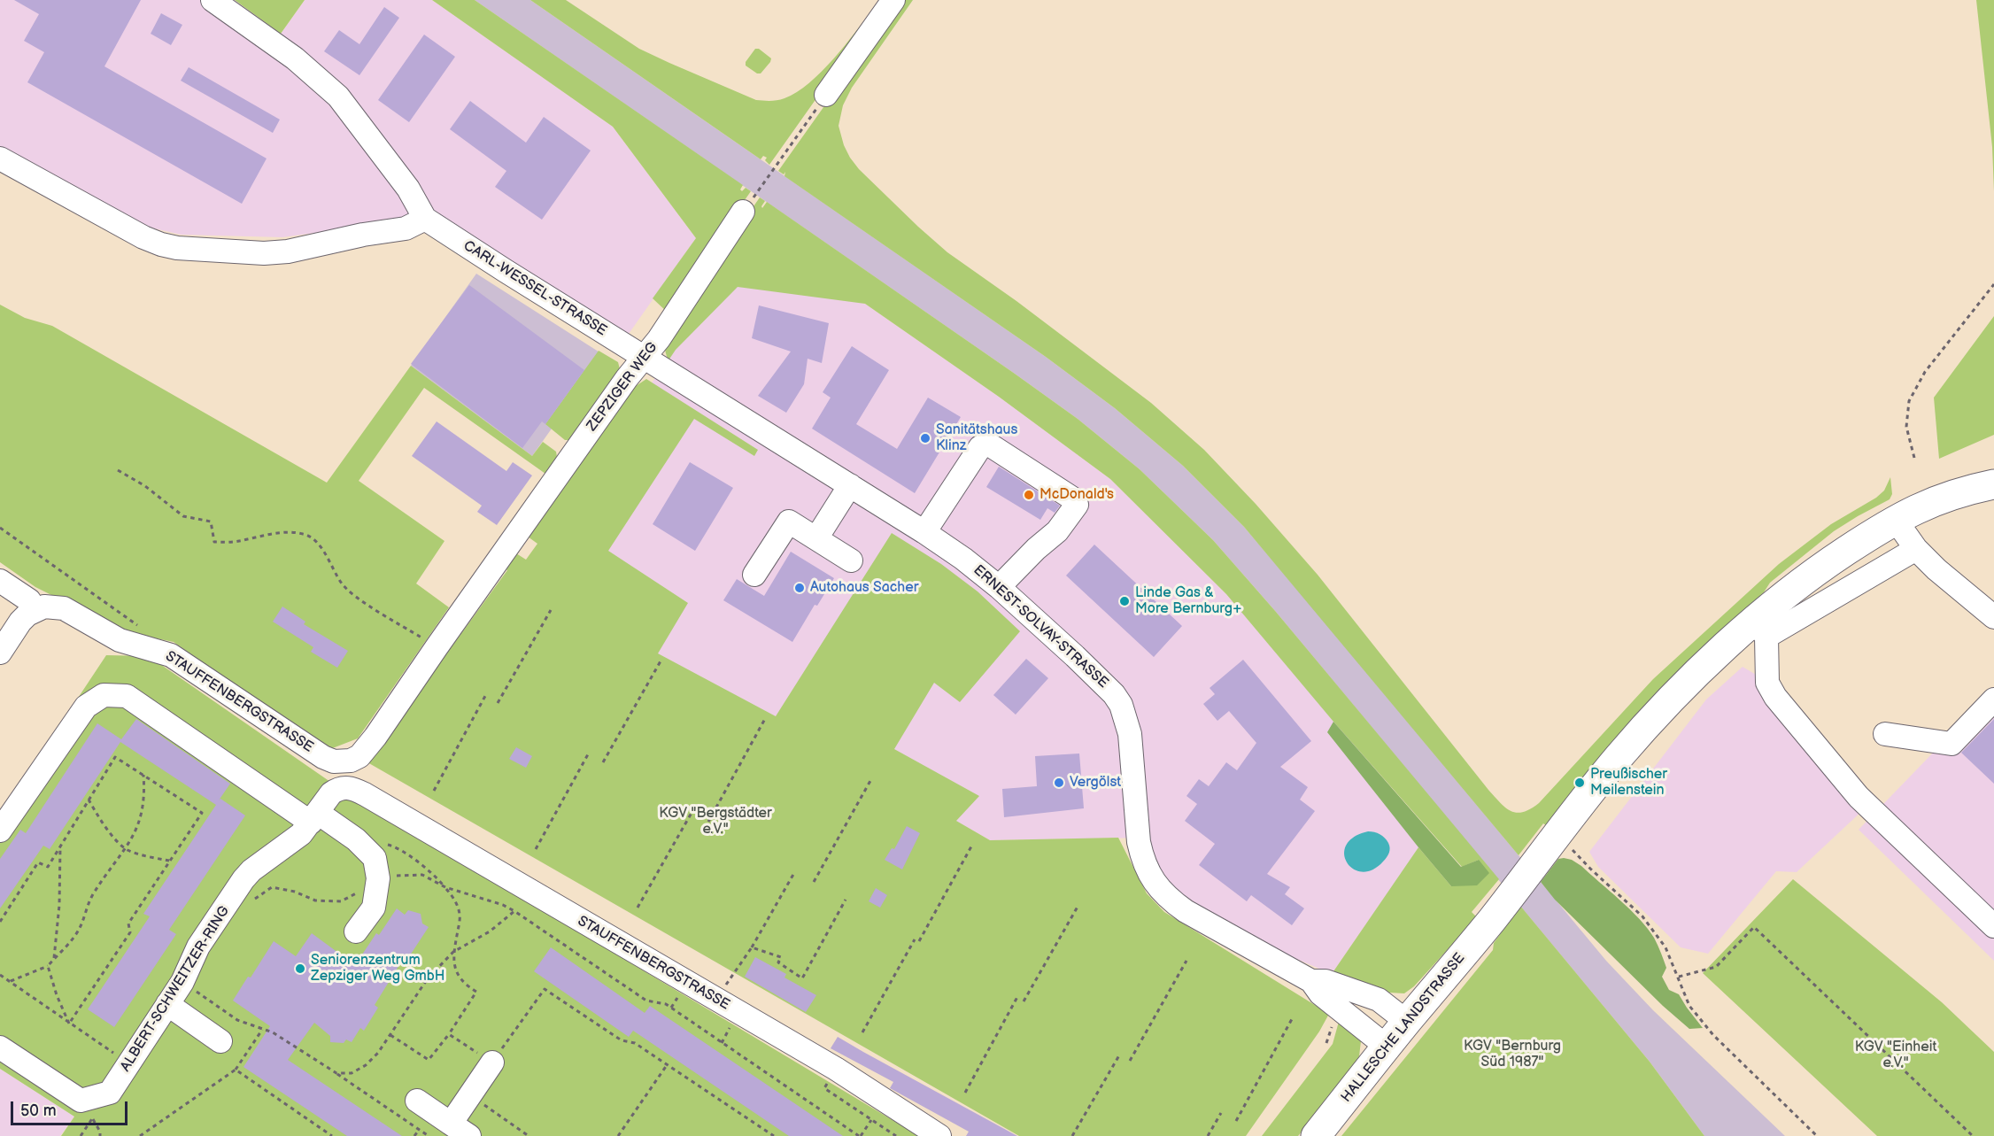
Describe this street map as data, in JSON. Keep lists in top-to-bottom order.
{
  "streets": {
    "main road": ["HALLESCHE LANDSTRASSE"],
    "street": [
      "CARL-WESSEL-STRASSE",
      "ZEPZIGER WEG",
      "ERNEST-SOLVAY-STRASSE",
      "STAUFFENBERGSTRASSE",
      "ALBERT-SCHWEITZER-RING"
    ]
  },
  "crossings": [
    ["CARL-WESSEL-STRASSE", "ZEPZIGER WEG"],
    ["CARL-WESSEL-STRASSE", "ERNEST-SOLVAY-STRASSE"],
    ["ZEPZIGER WEG", "ERNEST-SOLVAY-STRASSE"],
    ["ZEPZIGER WEG", "STAUFFENBERGSTRASSE"],
    ["ERNEST-SOLVAY-STRASSE", "HALLESCHE LANDSTRASSE"],
    ["STAUFFENBERGSTRASSE", "ALBERT-SCHWEITZER-RING"]
  ],
  "parks": ["KGV \"Bergstädter e.V.\"", "KGV \"Bernburg Süd 1987\"", "KGV \"Einheit e.V.\""],
  "places": [
    "Sanitätshaus Klinz",
    "McDonald's",
    "Autohaus Sacher",
    "Linde Gas & More Bernburg+",
    "Vergölst",
    "Preußischer Meilenstein",
    "Seniorenzentrum Zepziger Weg GmbH"
  ],
  "scale_bar": "50 m"
}
